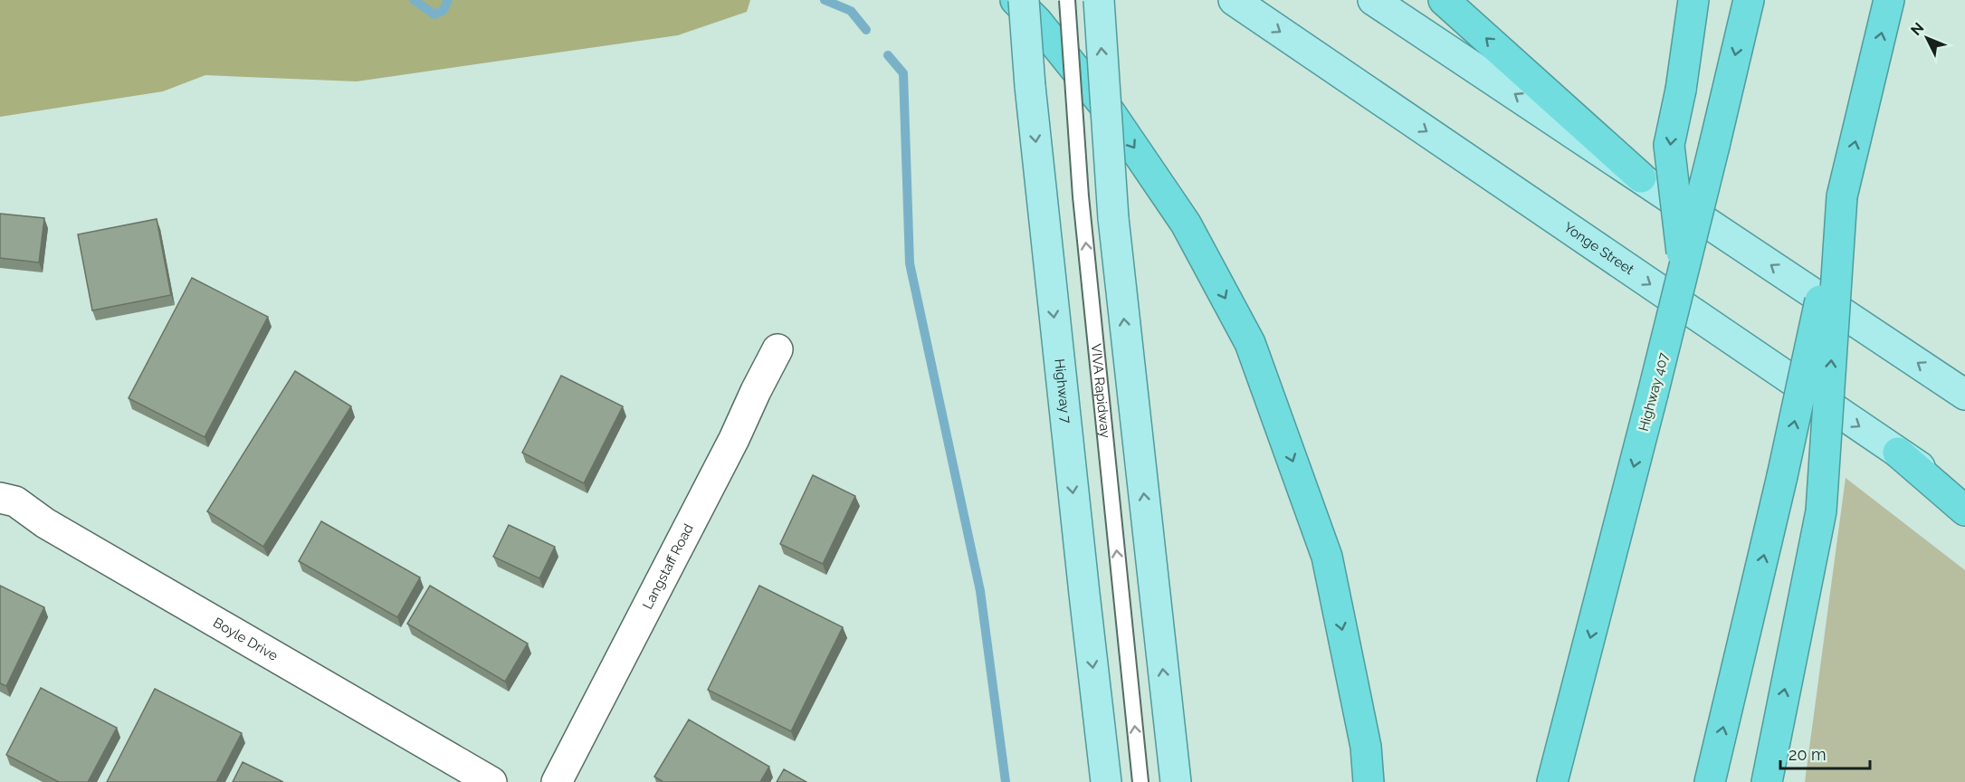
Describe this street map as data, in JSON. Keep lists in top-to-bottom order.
{
  "streets": {
    "highway": ["Highway 407"],
    "main road": ["Yonge Street", "Highway 7"],
    "street": ["Langstaff Road", "Boyle Drive"],
    "lane": ["VIVA Rapidway"]
  },
  "one_way": ["VIVA Rapidway"],
  "scale_bar": "20 m",
  "north": "top left"
}
